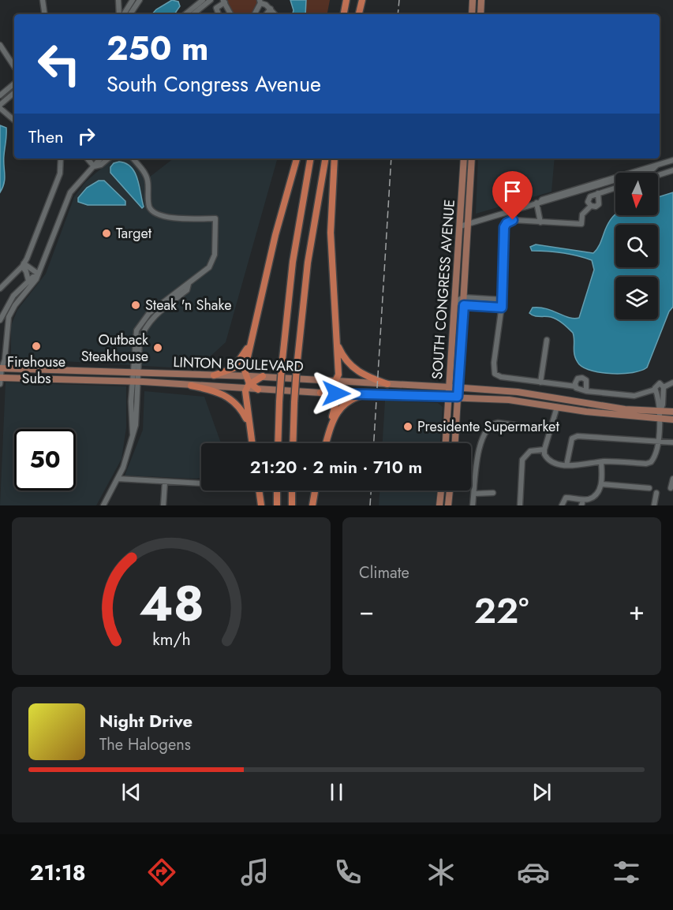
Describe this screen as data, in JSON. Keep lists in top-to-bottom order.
{
  "streets": {
    "main road": ["SOUTH CONGRESS AVENUE", "LINTON BOULEVARD"]
  },
  "crossings": [
    ["SOUTH CONGRESS AVENUE", "LINTON BOULEVARD"]
  ],
  "places": [
    "Target",
    "Steak 'n Shake",
    "Firehouse Subs",
    "Outback Steakhouse",
    "Presidente Supermarket"
  ],
  "north": "bottom",
  "page": {
    "turn": ["250 m", "South Congress Avenue"],
    "then": "Then",
    "limit": "50",
    "trip": "21:20 · 2 min · 710 m",
    "tile": "Climate",
    "heat": ["−", "22°", "+"],
    "song": ["Night Drive", "The Halogens"],
    "tabs": "21:18",
    "gauge": ["48", "km/h"]
  }
}
